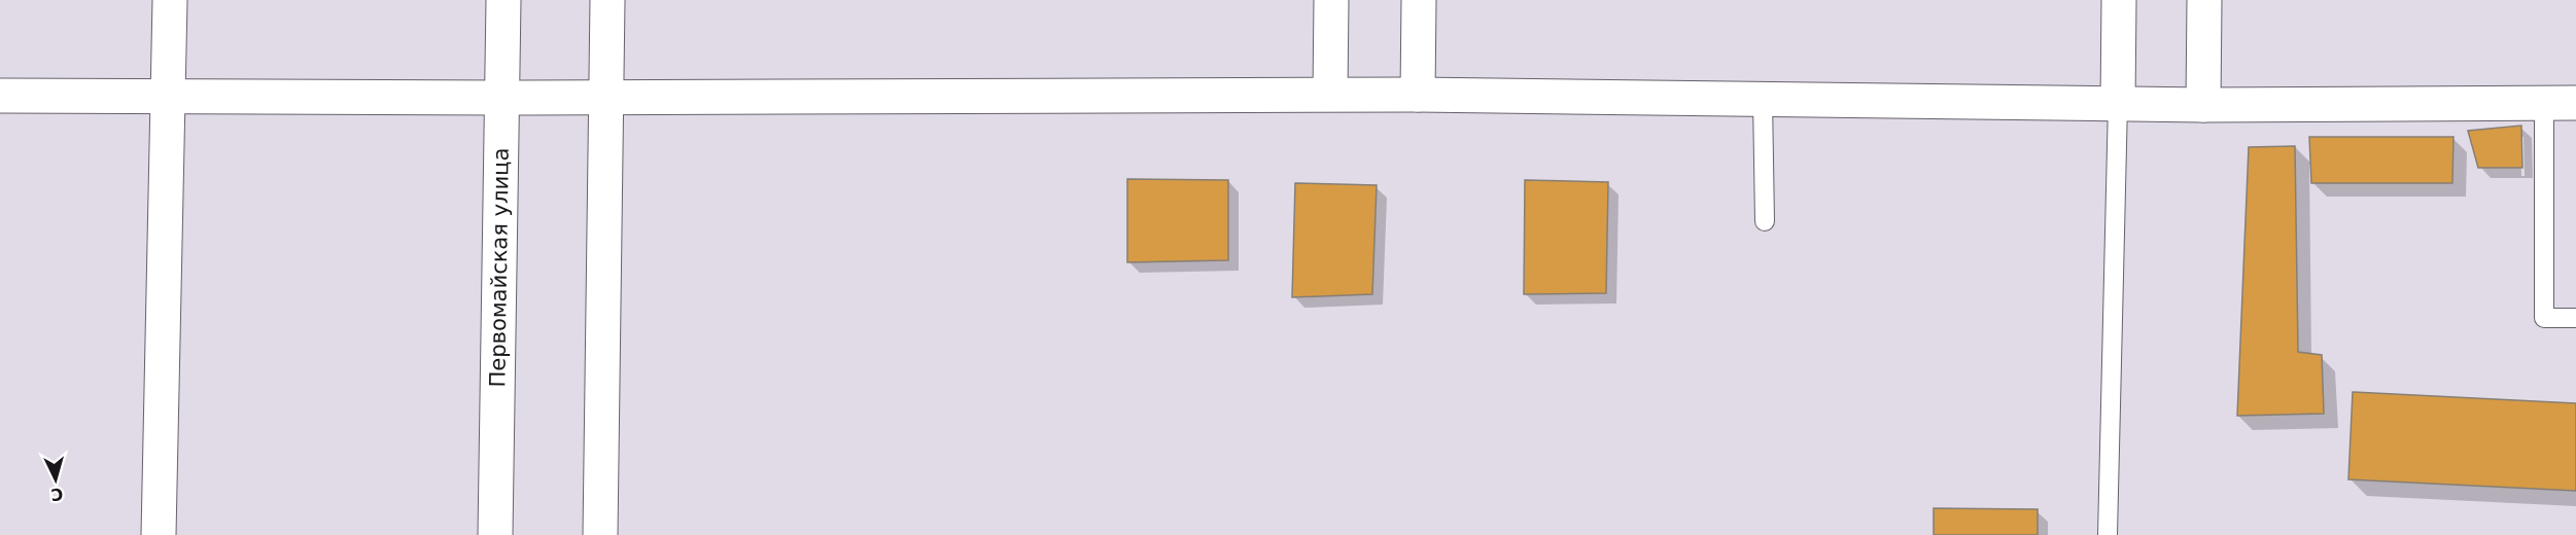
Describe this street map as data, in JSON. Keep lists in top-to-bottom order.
{
  "streets": {
    "street": ["Первомайская улица"]
  },
  "north": "bottom"
}
